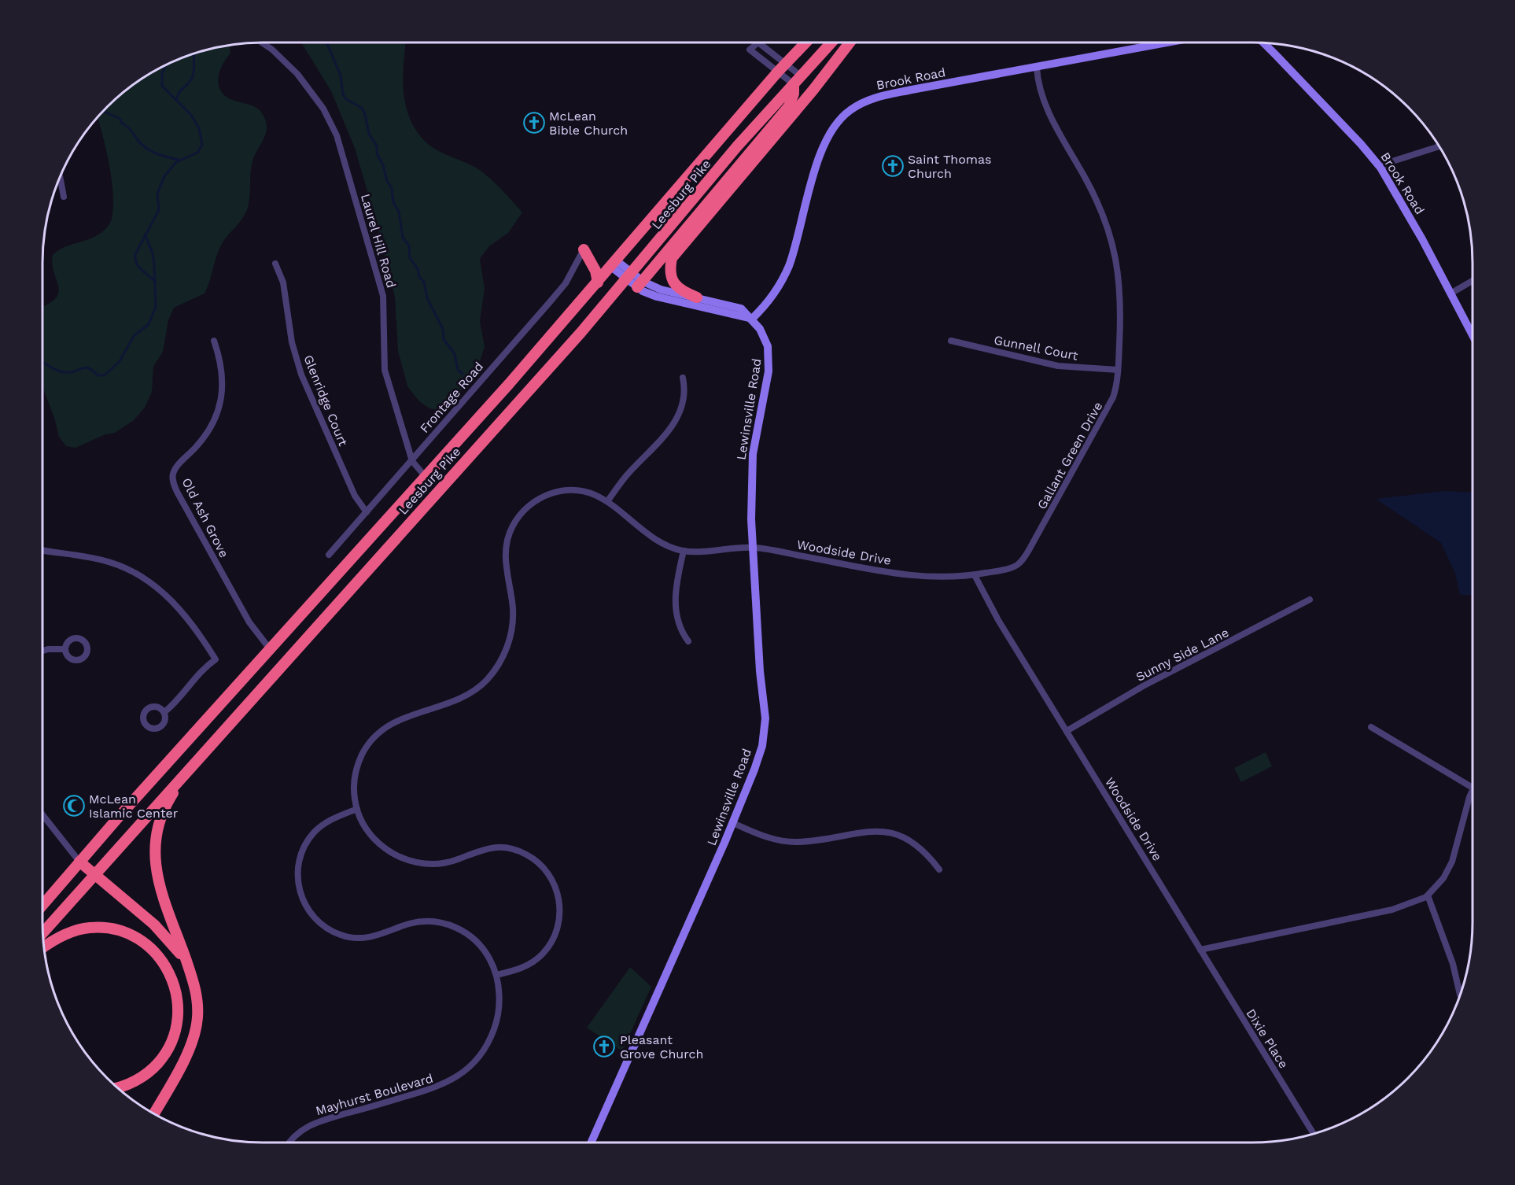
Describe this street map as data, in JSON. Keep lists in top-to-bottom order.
{
  "streets": {
    "highway": ["Leesburg Pike"],
    "main road": ["Brook Road", "Lewinsville Road"],
    "street": [
      "Laurel Hill Road",
      "Gunnell Court",
      "Frontage Road",
      "Glenridge Court",
      "Gallant Green Drive",
      "Old Ash Grove",
      "Woodside Drive",
      "Sunny Side Lane",
      "Dixie Place",
      "Mayhurst Boulevard"
    ]
  },
  "crossings": [
    ["Brook Road", "Lewinsville Road"],
    ["Brook Road", "Gallant Green Drive"],
    ["Leesburg Pike", "Laurel Hill Road"],
    ["Leesburg Pike", "Lewinsville Road"],
    ["Leesburg Pike", "Old Ash Grove"],
    ["Laurel Hill Road", "Frontage Road"],
    ["Gunnell Court", "Gallant Green Drive"],
    ["Frontage Road", "Glenridge Court"],
    ["Lewinsville Road", "Woodside Drive"],
    ["Gallant Green Drive", "Woodside Drive"],
    ["Woodside Drive", "Sunny Side Lane"],
    ["Woodside Drive", "Dixie Place"]
  ],
  "places": {
    "church": ["McLean Bible Church", "Saint Thomas Church", "Pleasant Grove Church"],
    "mosque": ["McLean Islamic Center"]
  }
}
